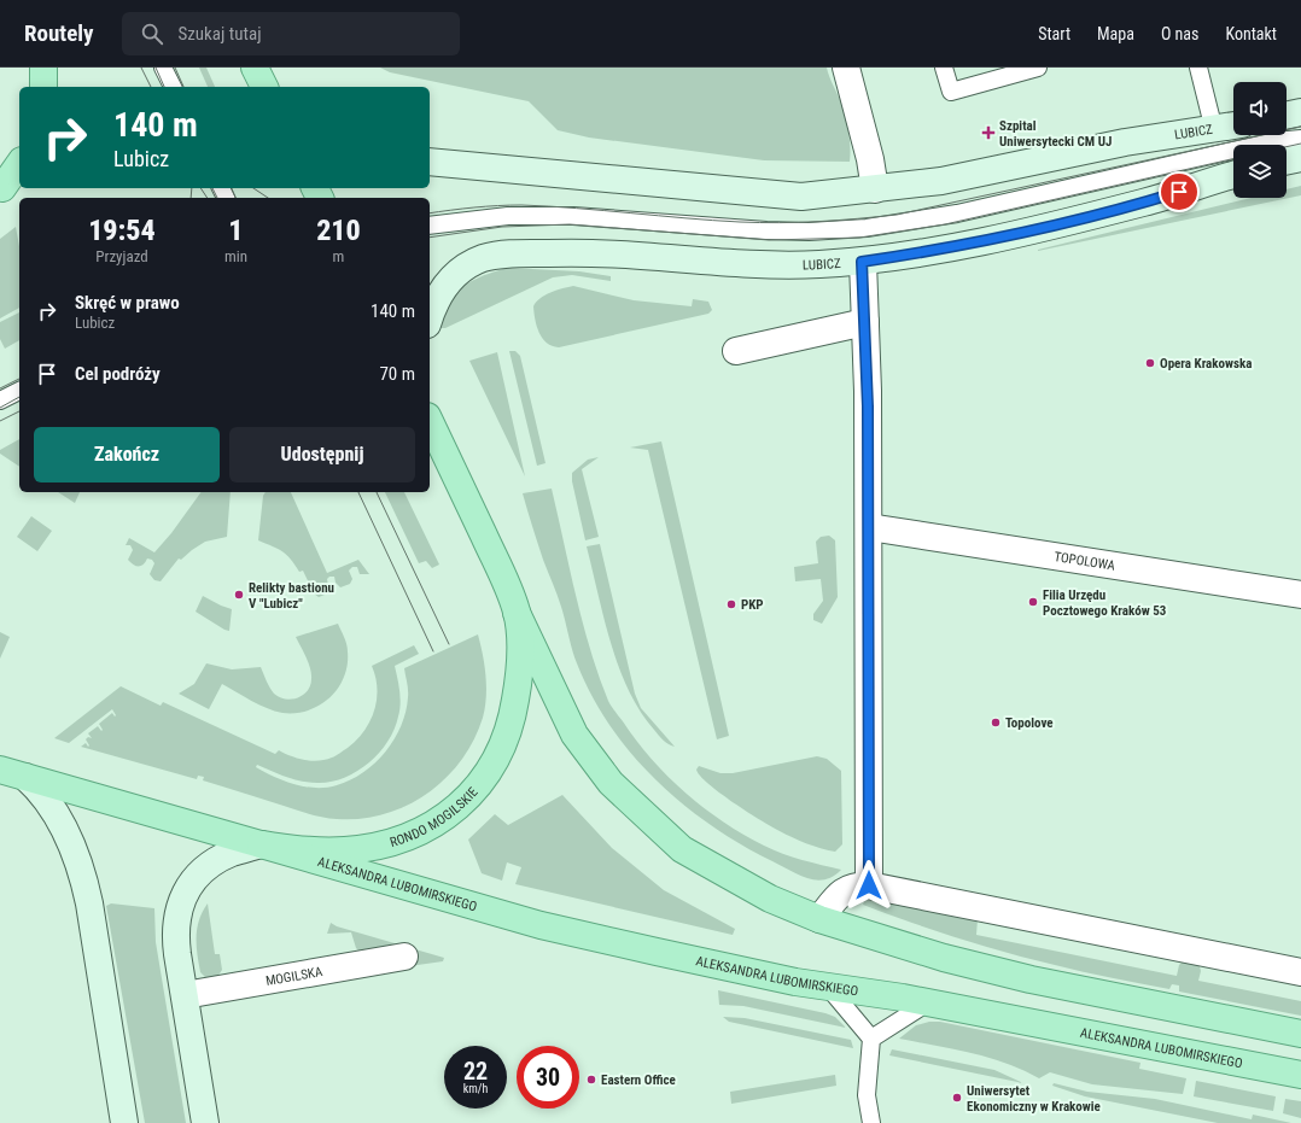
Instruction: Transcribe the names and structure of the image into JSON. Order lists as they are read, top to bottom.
{
  "streets": {
    "main road": ["RONDO MOGILSKIE", "ALEKSANDRA LUBOMIRSKIEGO"],
    "street": ["LUBICZ", "TOPOLOWA", "MOGILSKA"]
  },
  "crossings": [
    ["RONDO MOGILSKIE", "ALEKSANDRA LUBOMIRSKIEGO"]
  ],
  "places": {
    "health": ["Szpital Uniwersytecki CM UJ"],
    "other": [
      "Opera Krakowska",
      "Relikty bastionu V \"Lubicz\"",
      "Filia Urzędu Pocztowego Kraków 53",
      "PKP",
      "Topolove",
      "Eastern Office",
      "Uniwersytet Ekonomiczny w Krakowie"
    ]
  },
  "page": {
    "header": "Routely",
    "search": "Szukaj tutaj",
    "nav": [
      "Start",
      "Mapa",
      "O nas",
      "Kontakt"
    ],
    "turn": ["140 m", "Lubicz"],
    "eta": [
      "19:54",
      "Przyjazd",
      "1",
      "min",
      "210",
      "m"
    ],
    "list": [
      {
        "name": "Skręć w prawo",
        "note": "Lubicz",
        "value": "140 m"
      },
      {
        "name": "Cel podróży",
        "value": "70 m"
      }
    ],
    "buttons": ["Zakończ", "Udostępnij"],
    "speed": "22 km/h",
    "limit": "30"
  }
}
